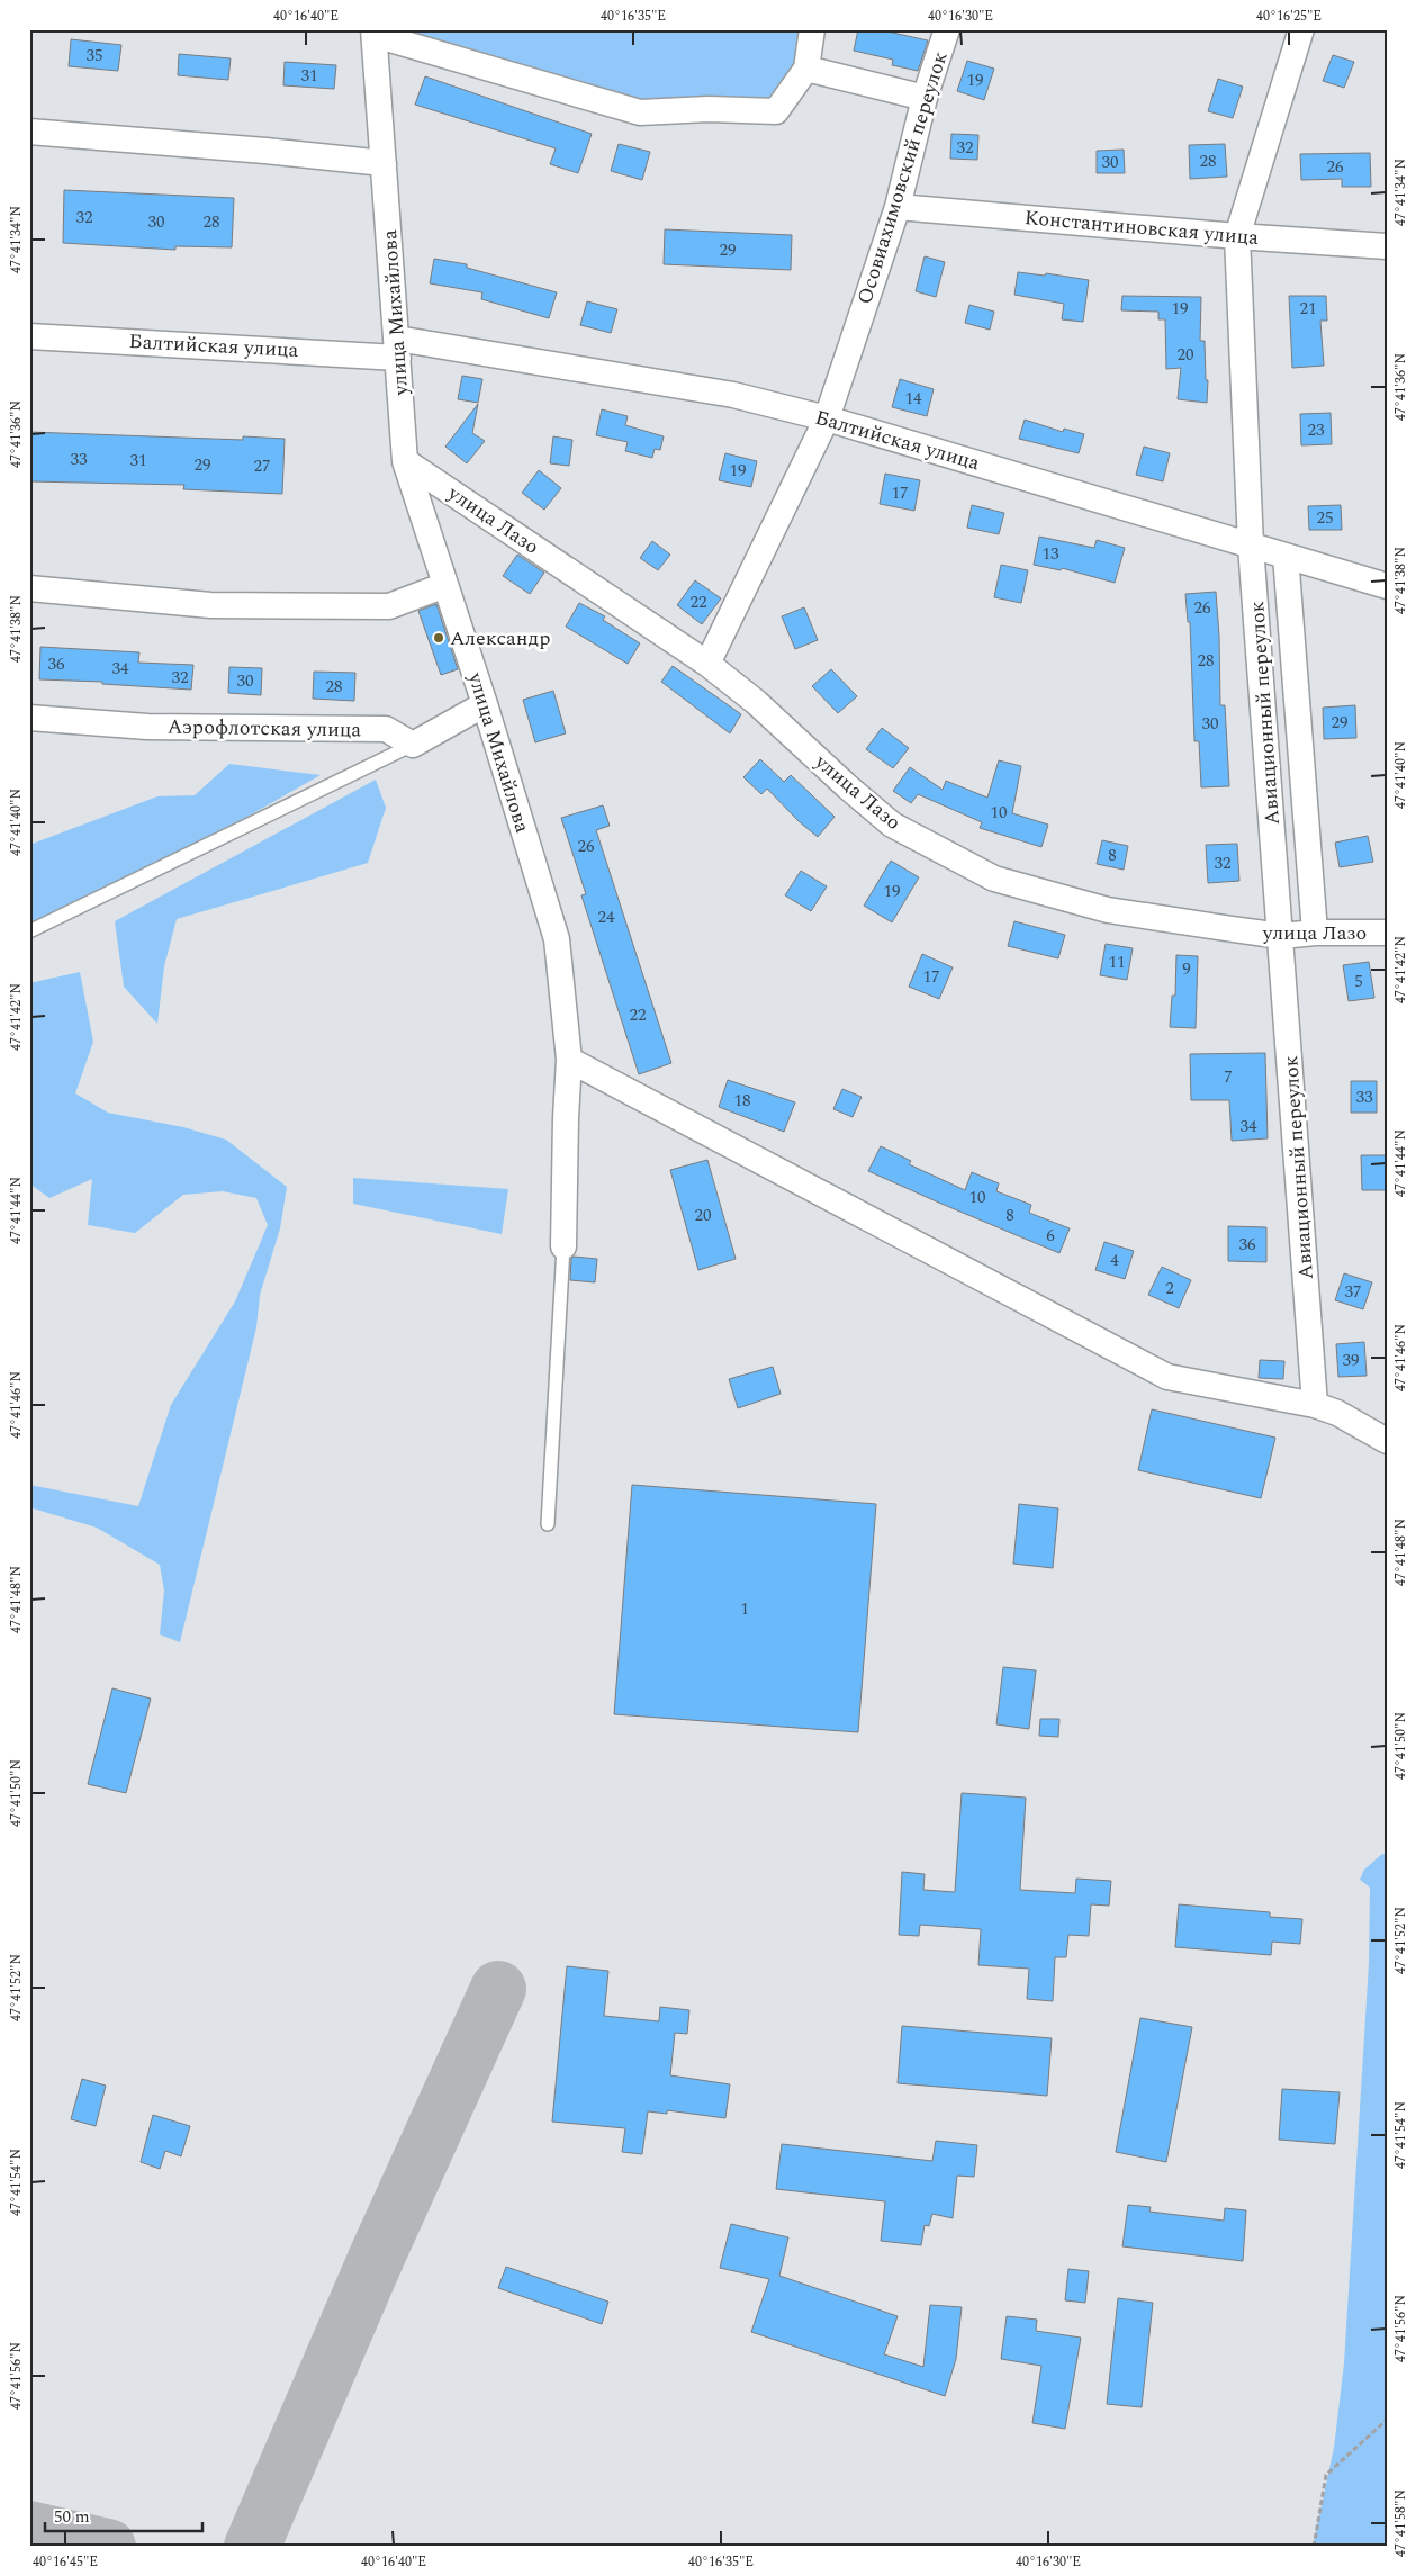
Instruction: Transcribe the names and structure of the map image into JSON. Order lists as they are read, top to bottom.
{
  "streets": {
    "street": [
      "Осовиахимовский переулок",
      "Константиновская улица",
      "улица Михайлова",
      "Балтийская улица",
      "улица Лазо",
      "Авиационный переулок",
      "Аэрофлотская улица"
    ]
  },
  "crossings": [
    ["Осовиахимовский переулок", "Константиновская улица"],
    ["Осовиахимовский переулок", "Балтийская улица"],
    ["Осовиахимовский переулок", "улица Лазо"],
    ["Константиновская улица", "Авиационный переулок"],
    ["улица Михайлова", "Балтийская улица"],
    ["улица Михайлова", "улица Лазо"],
    ["Балтийская улица", "Авиационный переулок"],
    ["улица Лазо", "Авиационный переулок"]
  ],
  "places": ["Александр"],
  "house_numbers": [
    "35",
    "31",
    "19",
    "32",
    "28",
    "30",
    "26",
    "32",
    "30",
    "28",
    "29",
    "19",
    "21",
    "20",
    "14",
    "23",
    "33",
    "31",
    "29",
    "27",
    "19",
    "17",
    "25",
    "13",
    "22",
    "26",
    "28",
    "36",
    "34",
    "32",
    "30",
    "28",
    "29",
    "30",
    "10",
    "26",
    "8",
    "32",
    "19",
    "24",
    "11",
    "9",
    "17",
    "5",
    "22",
    "7",
    "33",
    "18",
    "34",
    "10",
    "20",
    "8",
    "6",
    "36",
    "4",
    "2",
    "37",
    "39",
    "1"
  ],
  "scale_bar": "50 m",
  "coordinates": [
    "40°16'40\"E",
    "40°16'35\"E",
    "40°16'30\"E",
    "40°16'25\"E",
    "47°41'34\"N",
    "47°41'36\"N",
    "47°41'38\"N",
    "47°41'40\"N",
    "47°41'42\"N",
    "47°41'44\"N",
    "47°41'46\"N",
    "47°41'48\"N",
    "47°41'50\"N",
    "47°41'52\"N",
    "47°41'54\"N",
    "47°41'56\"N",
    "47°41'58\"N",
    "40°16'45\"E"
  ]
}
